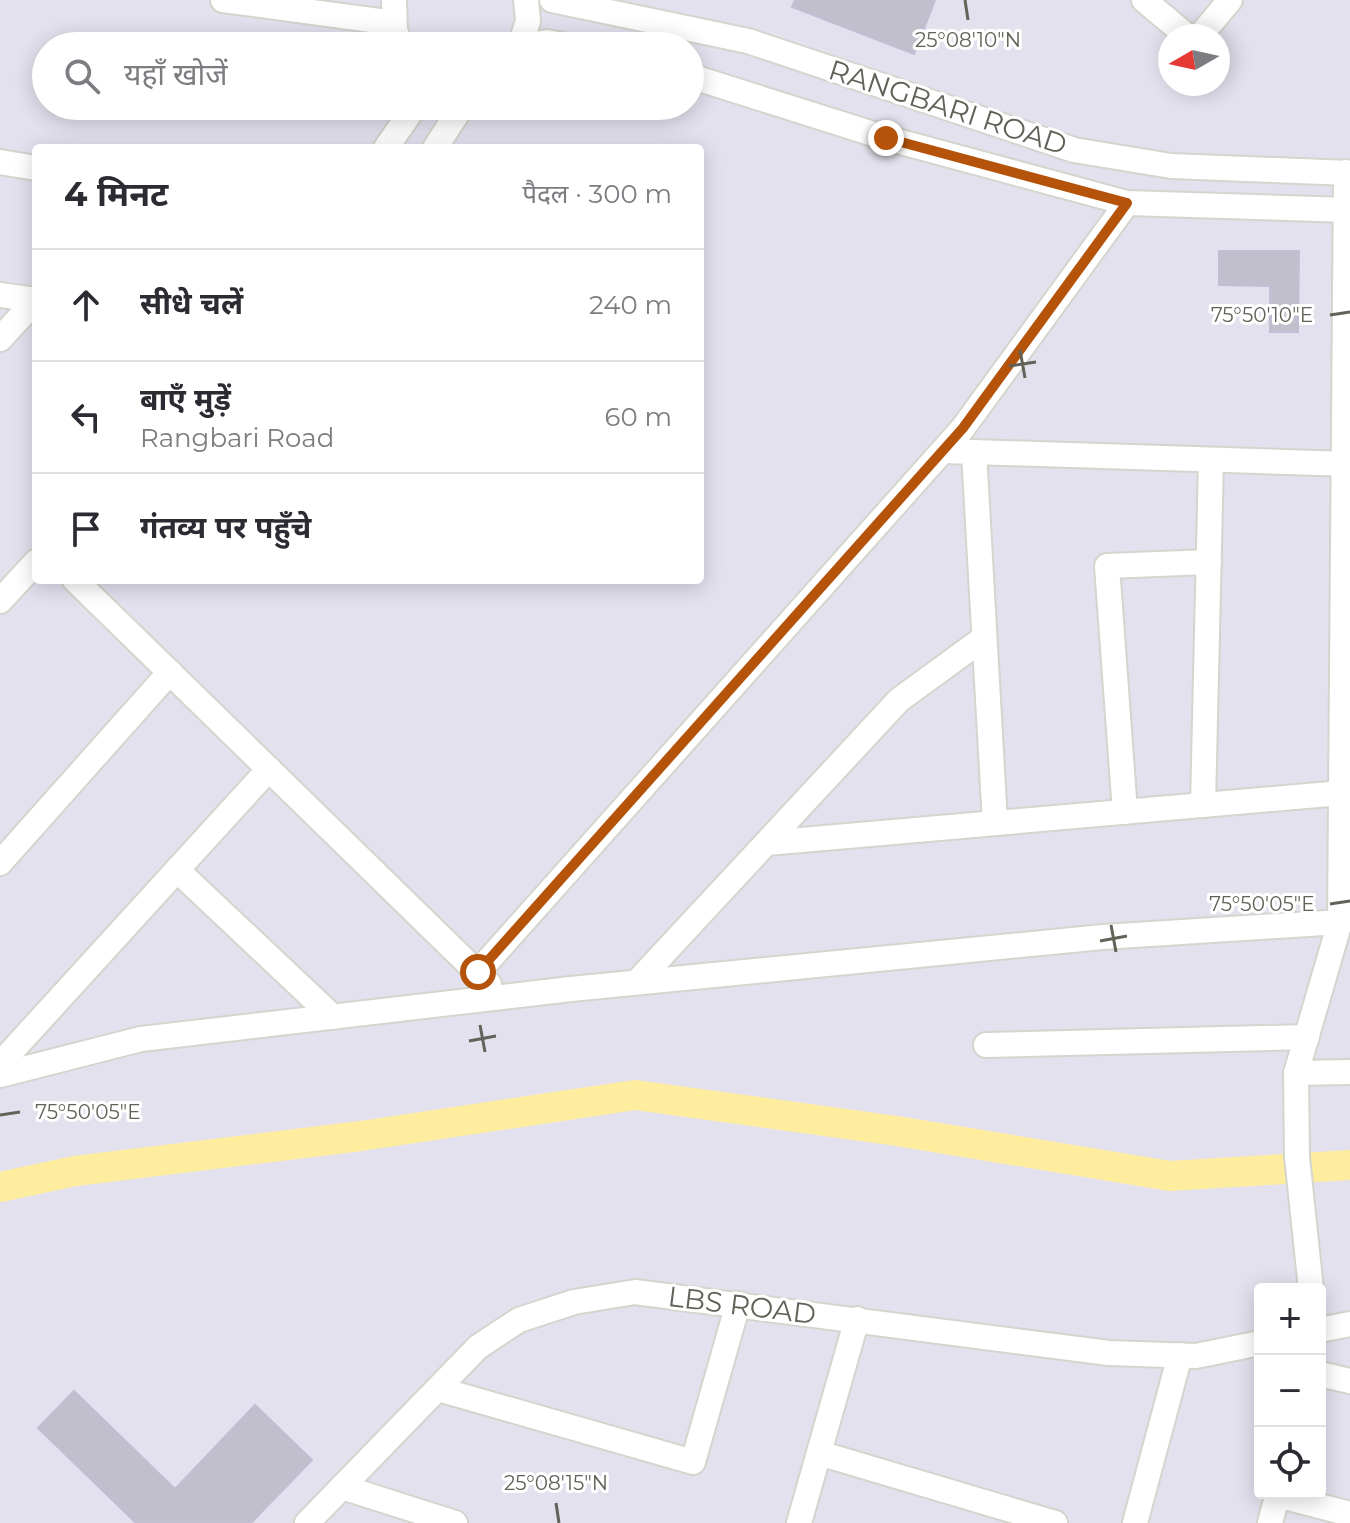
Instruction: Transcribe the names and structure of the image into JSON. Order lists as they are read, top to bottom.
{
  "streets": {
    "street": ["RANGBARI ROAD", "LBS ROAD"]
  },
  "north": "left",
  "page": {
    "search": "यहाँ खोजें",
    "heading": ["4 मिनट", "पैदल · 300 m"],
    "list": [
      ["सीधे चलें", "240 m"],
      ["बाएँ मुड़ें", "Rangbari Road", "60 m"],
      "गंतव्य पर पहुँचे"
    ],
    "map_buttons": ["+", "−"]
  },
  "coordinates": [
    "25°08'10\"N",
    "75°50'10\"E",
    "75°50'05\"E",
    "25°08'15\"N"
  ]
}
